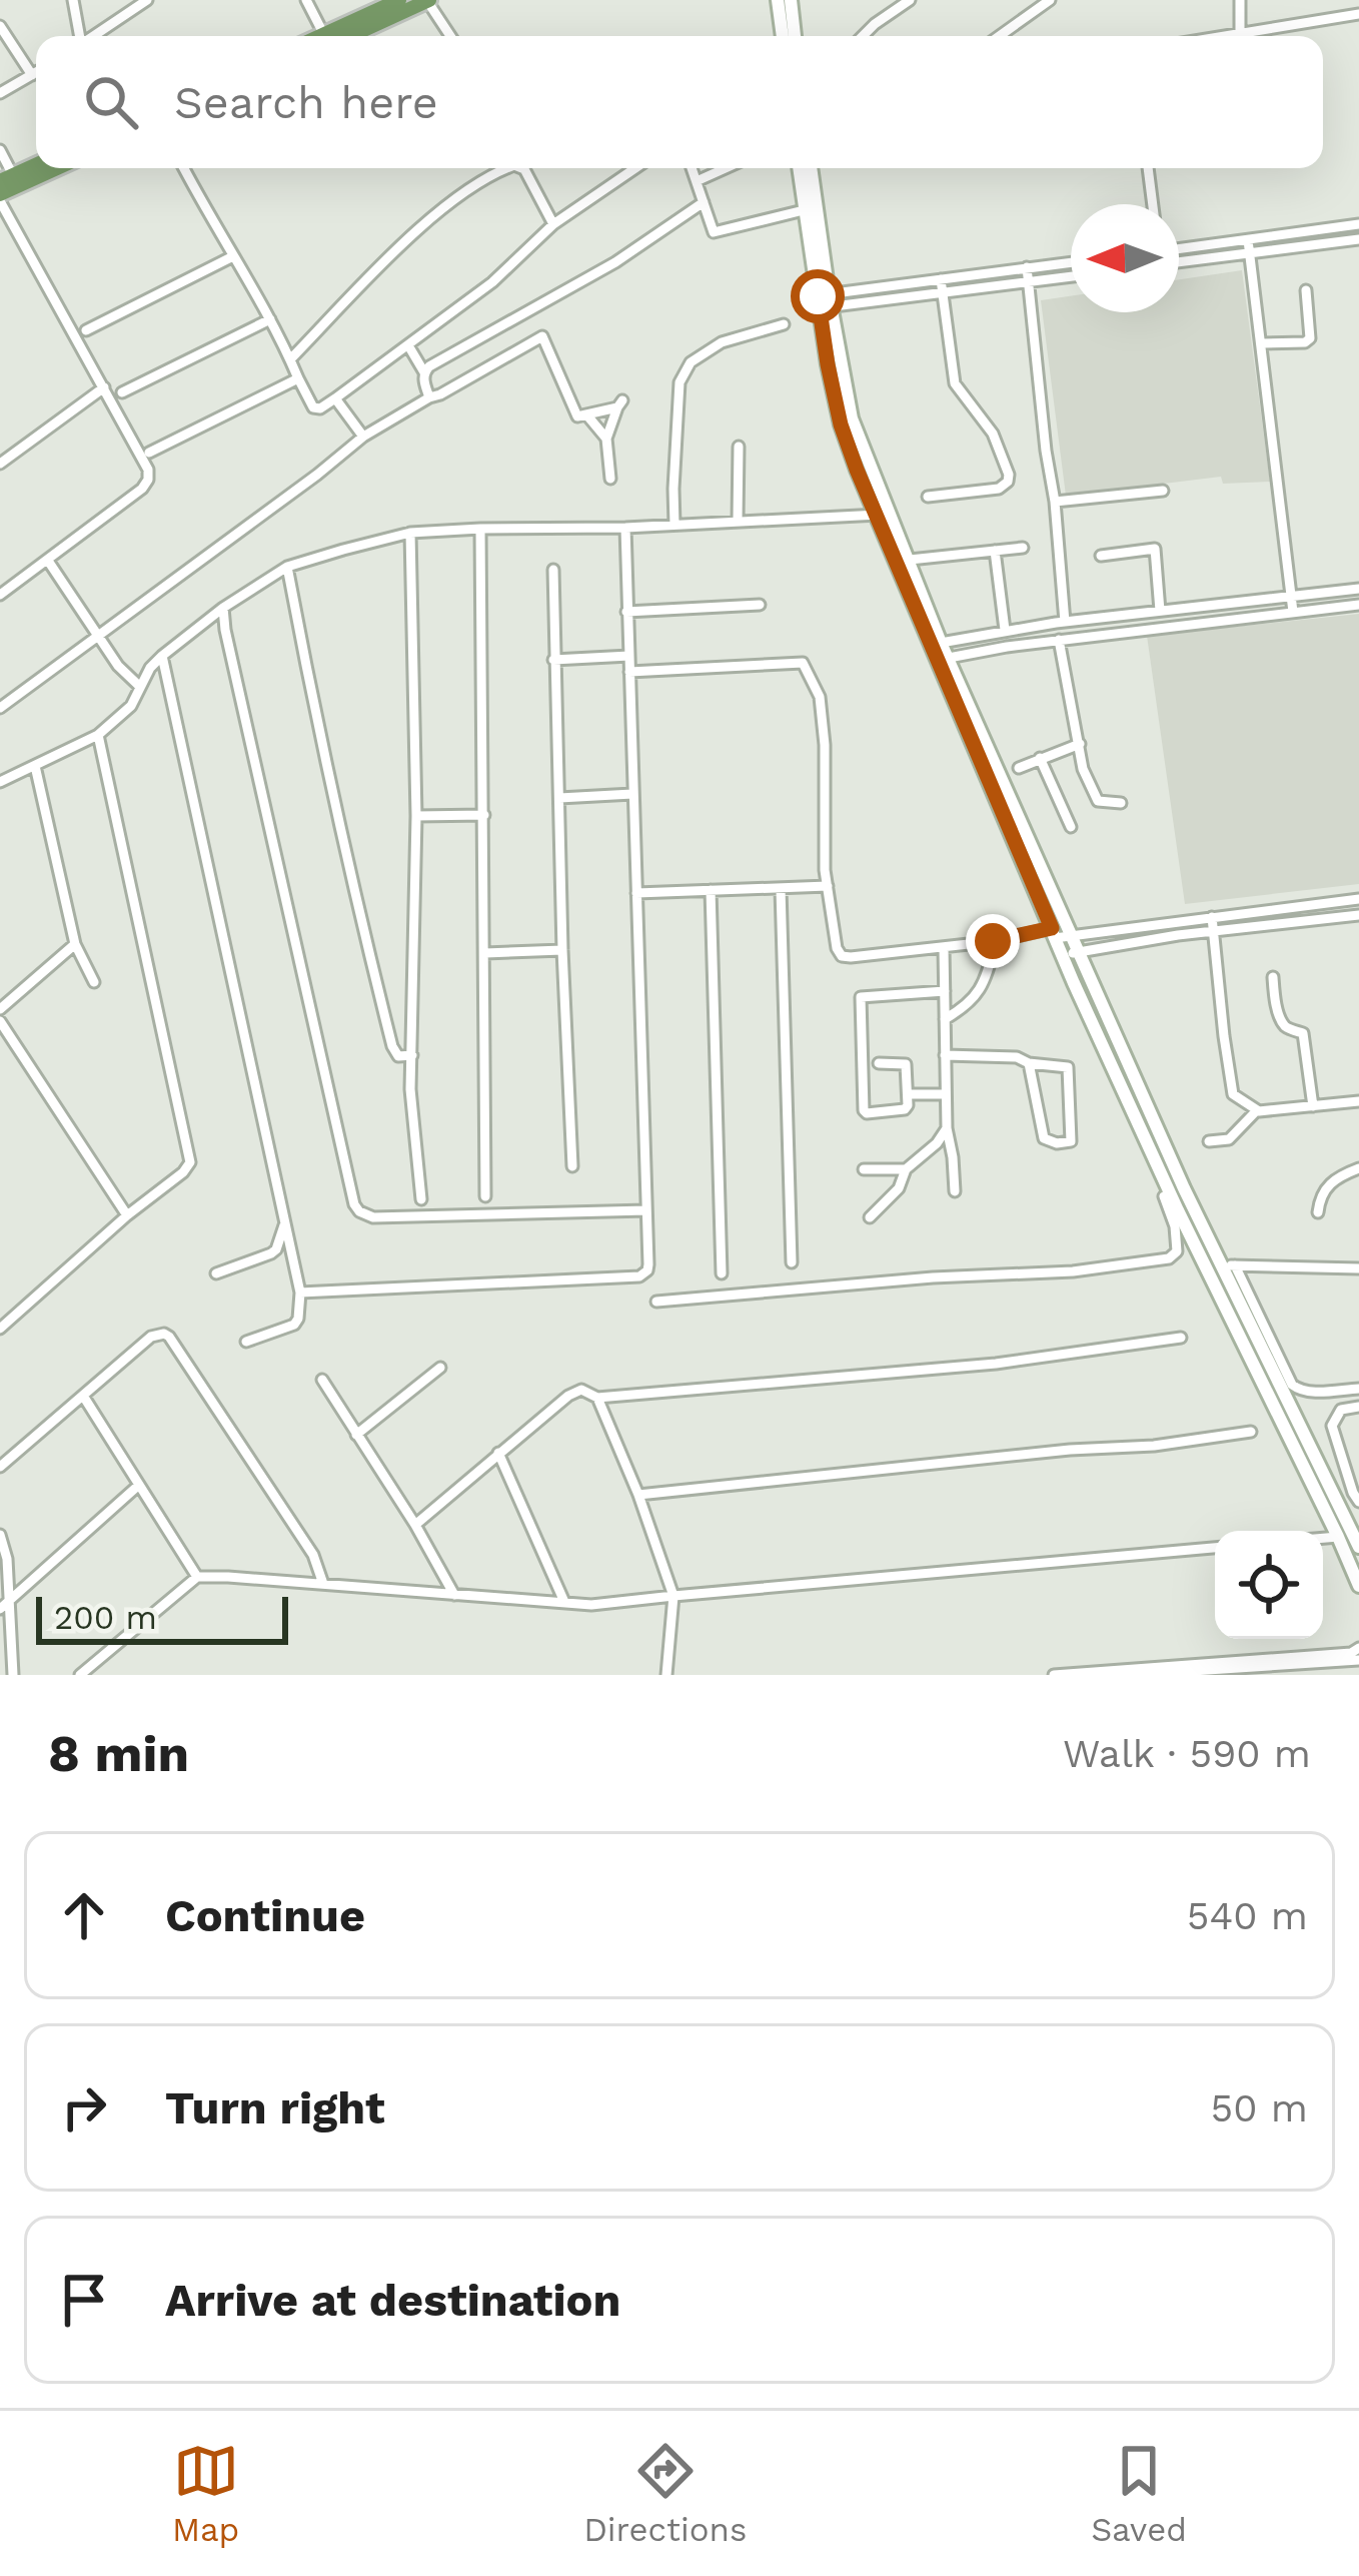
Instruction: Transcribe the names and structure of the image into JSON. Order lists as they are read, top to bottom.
{
  "scale_bar": "200 m",
  "north": "left",
  "page": {
    "search": "Search here",
    "scale": "200 m",
    "heading": ["8 min", "Walk · 590 m"],
    "list": [
      ["Continue", "540 m"],
      ["Turn right", "50 m"],
      "Arrive at destination"
    ],
    "nav": ["Map", "Directions", "Saved"]
  }
}
